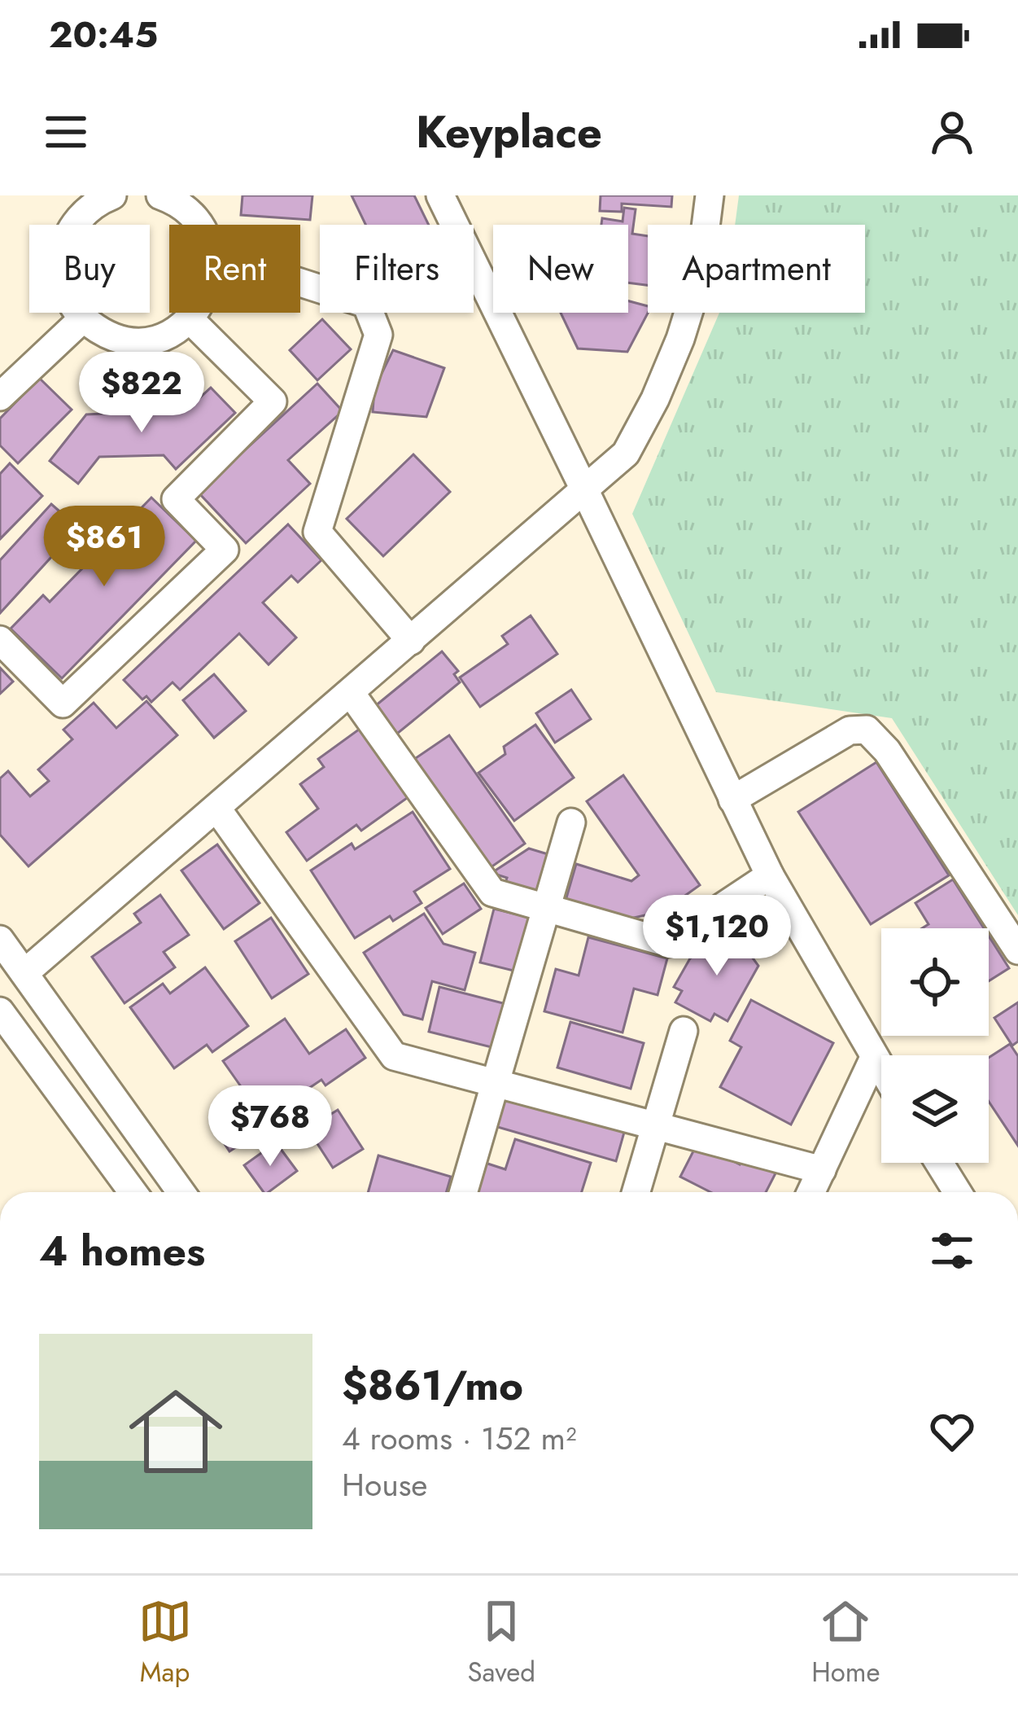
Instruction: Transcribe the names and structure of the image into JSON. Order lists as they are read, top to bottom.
{
  "page": {
    "status": "20:45",
    "header": "Keyplace",
    "chip": [
      "Buy",
      "Rent",
      "Filters",
      "New",
      "Apartment"
    ],
    "price": [
      "$822",
      "$861",
      "$1,120",
      "$768"
    ],
    "heading": "4 homes",
    "list": [
      {
        "name": "$861/mo",
        "note": "4 rooms · 152 m² · House"
      }
    ],
    "tabs": ["Map", "Saved", "Home"]
  }
}
